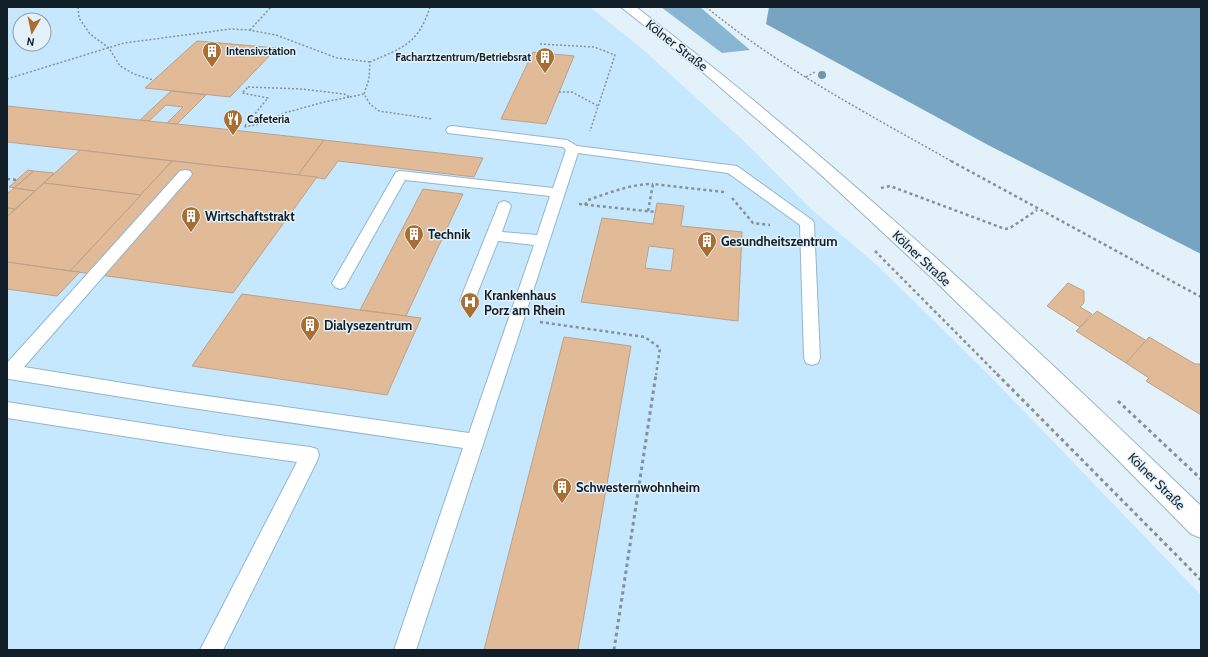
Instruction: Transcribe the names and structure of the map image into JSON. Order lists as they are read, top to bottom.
{
  "streets": {
    "main road": ["Kölner Straße"]
  },
  "places": {
    "building": [
      "Intensivstation",
      "Facharztzentrum/Betriebsrat",
      "Wirtschaftstrakt",
      "Technik",
      "Gesundheitszentrum",
      "Dialysezentrum",
      "Schwesternwohnheim"
    ],
    "restaurant": ["Cafeteria"],
    "hospital": ["Krankenhaus Porz am Rhein"]
  },
  "north": "bottom"
}
